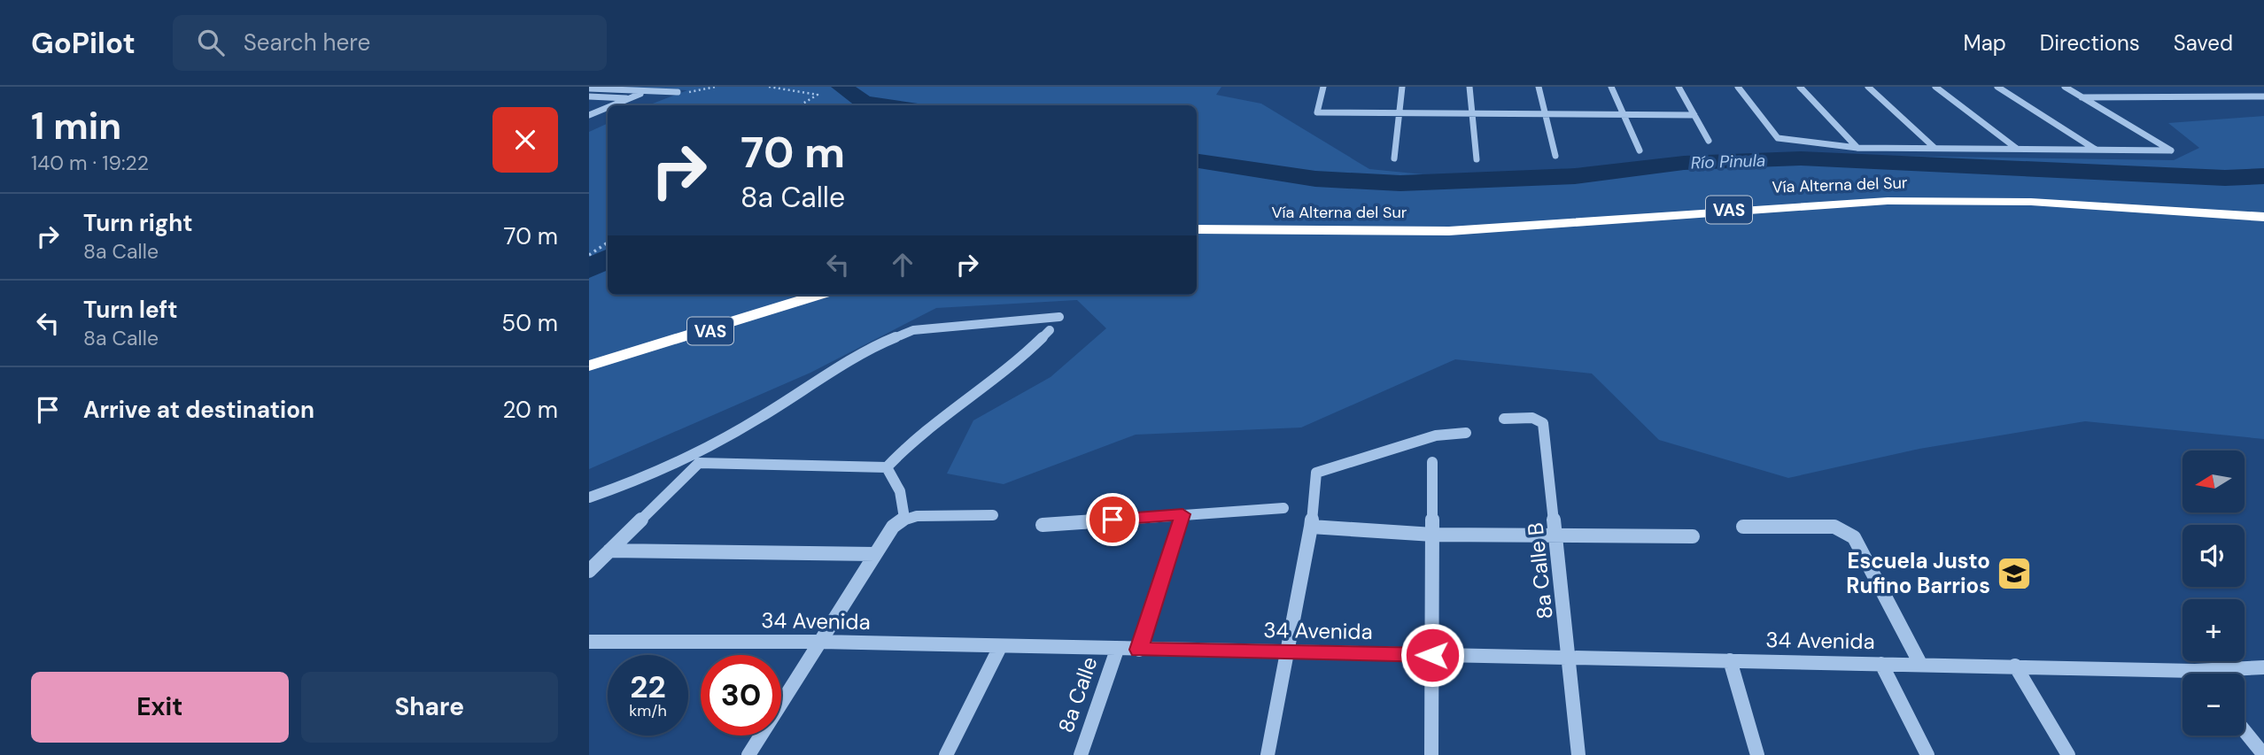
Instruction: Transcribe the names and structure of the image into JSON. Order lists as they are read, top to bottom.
{
  "streets": {
    "highway": ["Vía Alterna del Sur", "VAS"],
    "street": ["8a Calle B", "34 Avenida", "8a Calle"]
  },
  "crossings": [
    ["8a Calle B", "34 Avenida"],
    ["34 Avenida", "8a Calle"]
  ],
  "water": ["Río Pinula"],
  "places": {
    "school or university": ["Escuela Justo Rufino Barrios"]
  },
  "north": "left",
  "page": {
    "header": "GoPilot",
    "search": "Search here",
    "nav": ["Map", "Directions", "Saved"],
    "heading": ["1 min", "140 m · 19:22"],
    "turn": ["70 m", "8a Calle"],
    "list": [
      {
        "name": "Turn right",
        "note": "8a Calle",
        "value": "70 m"
      },
      {
        "name": "Turn left",
        "note": "8a Calle",
        "value": "50 m"
      },
      {
        "name": "Arrive at destination",
        "value": "20 m"
      }
    ],
    "map_buttons": ["+", "−"],
    "speed": "22 km/h",
    "limit": "30",
    "buttons": ["Exit", "Share"]
  }
}
